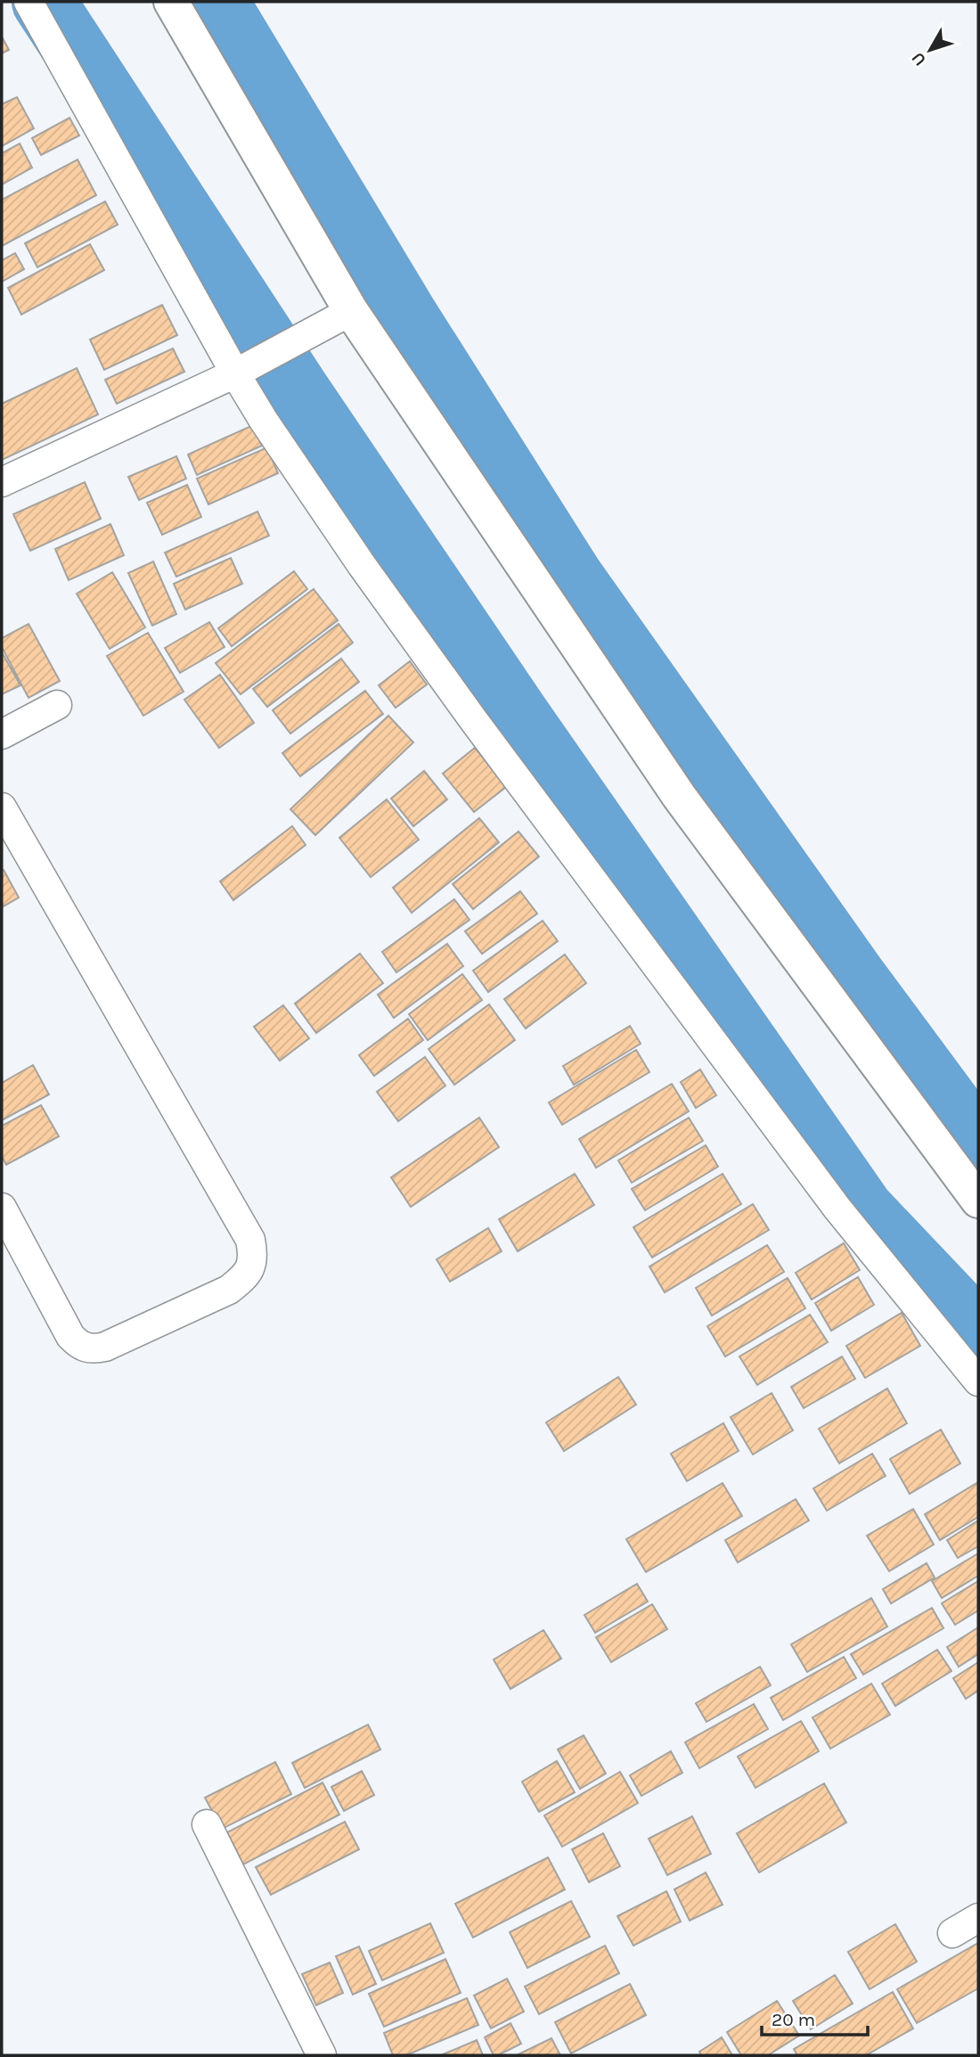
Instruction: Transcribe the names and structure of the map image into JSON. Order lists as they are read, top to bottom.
{
  "scale_bar": "20 m",
  "north": "bottom left"
}
